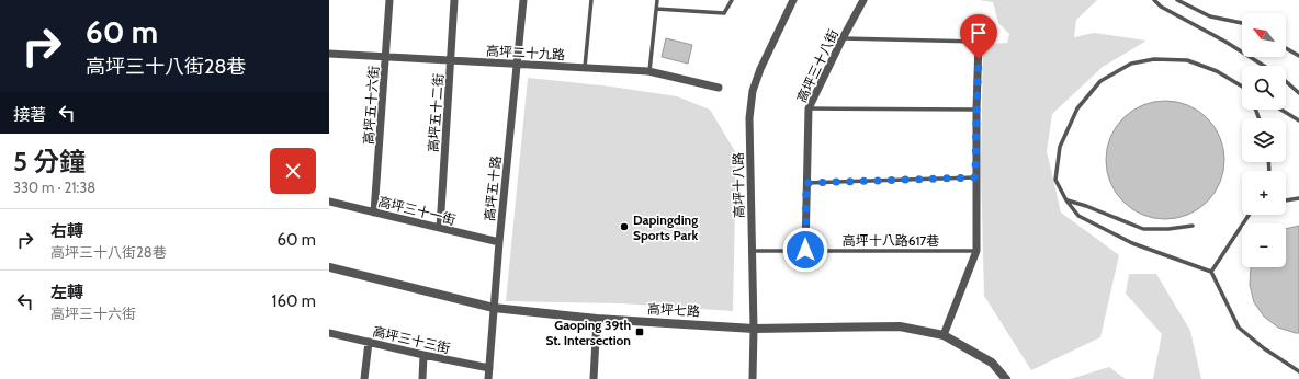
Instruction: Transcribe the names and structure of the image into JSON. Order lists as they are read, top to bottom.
{
  "streets": {
    "street": [
      "高坪二十九路",
      "高坪三十八街",
      "高坪五十六街",
      "高坪五十二街",
      "高坪十八路",
      "高坪五十路",
      "高坪三十一街",
      "高坪七路",
      "高坪三十三街"
    ],
    "lane": ["高坪十八路617巷"]
  },
  "crossings": [
    ["高坪二十九路", "高坪五十六街"],
    ["高坪二十九路", "高坪五十二街"],
    ["高坪二十九路", "高坪五十路"],
    ["高坪三十八街", "高坪十八路617巷"],
    ["高坪五十六街", "高坪三十一街"],
    ["高坪五十二街", "高坪三十一街"],
    ["高坪十八路", "高坪十八路617巷"],
    ["高坪十八路", "高坪七路"],
    ["高坪五十路", "高坪三十一街"],
    ["高坪五十路", "高坪七路"],
    ["高坪五十路", "高坪三十三街"]
  ],
  "places": {
    "other": ["Dapingding Sports Park"],
    "transit": ["Gaoping 39th St. Intersection"]
  },
  "north": "top left",
  "page": {
    "turn": ["60 m", "高坪三十八街28巷"],
    "map_buttons": ["+", "−"],
    "then": "接著",
    "heading": ["5 分鐘", "330 m · 21:38"],
    "list": [
      {
        "name": "右轉",
        "note": "高坪三十八街28巷",
        "value": "60 m"
      },
      {
        "name": "左轉",
        "note": "高坪三十六街",
        "value": "160 m"
      }
    ]
  }
}
